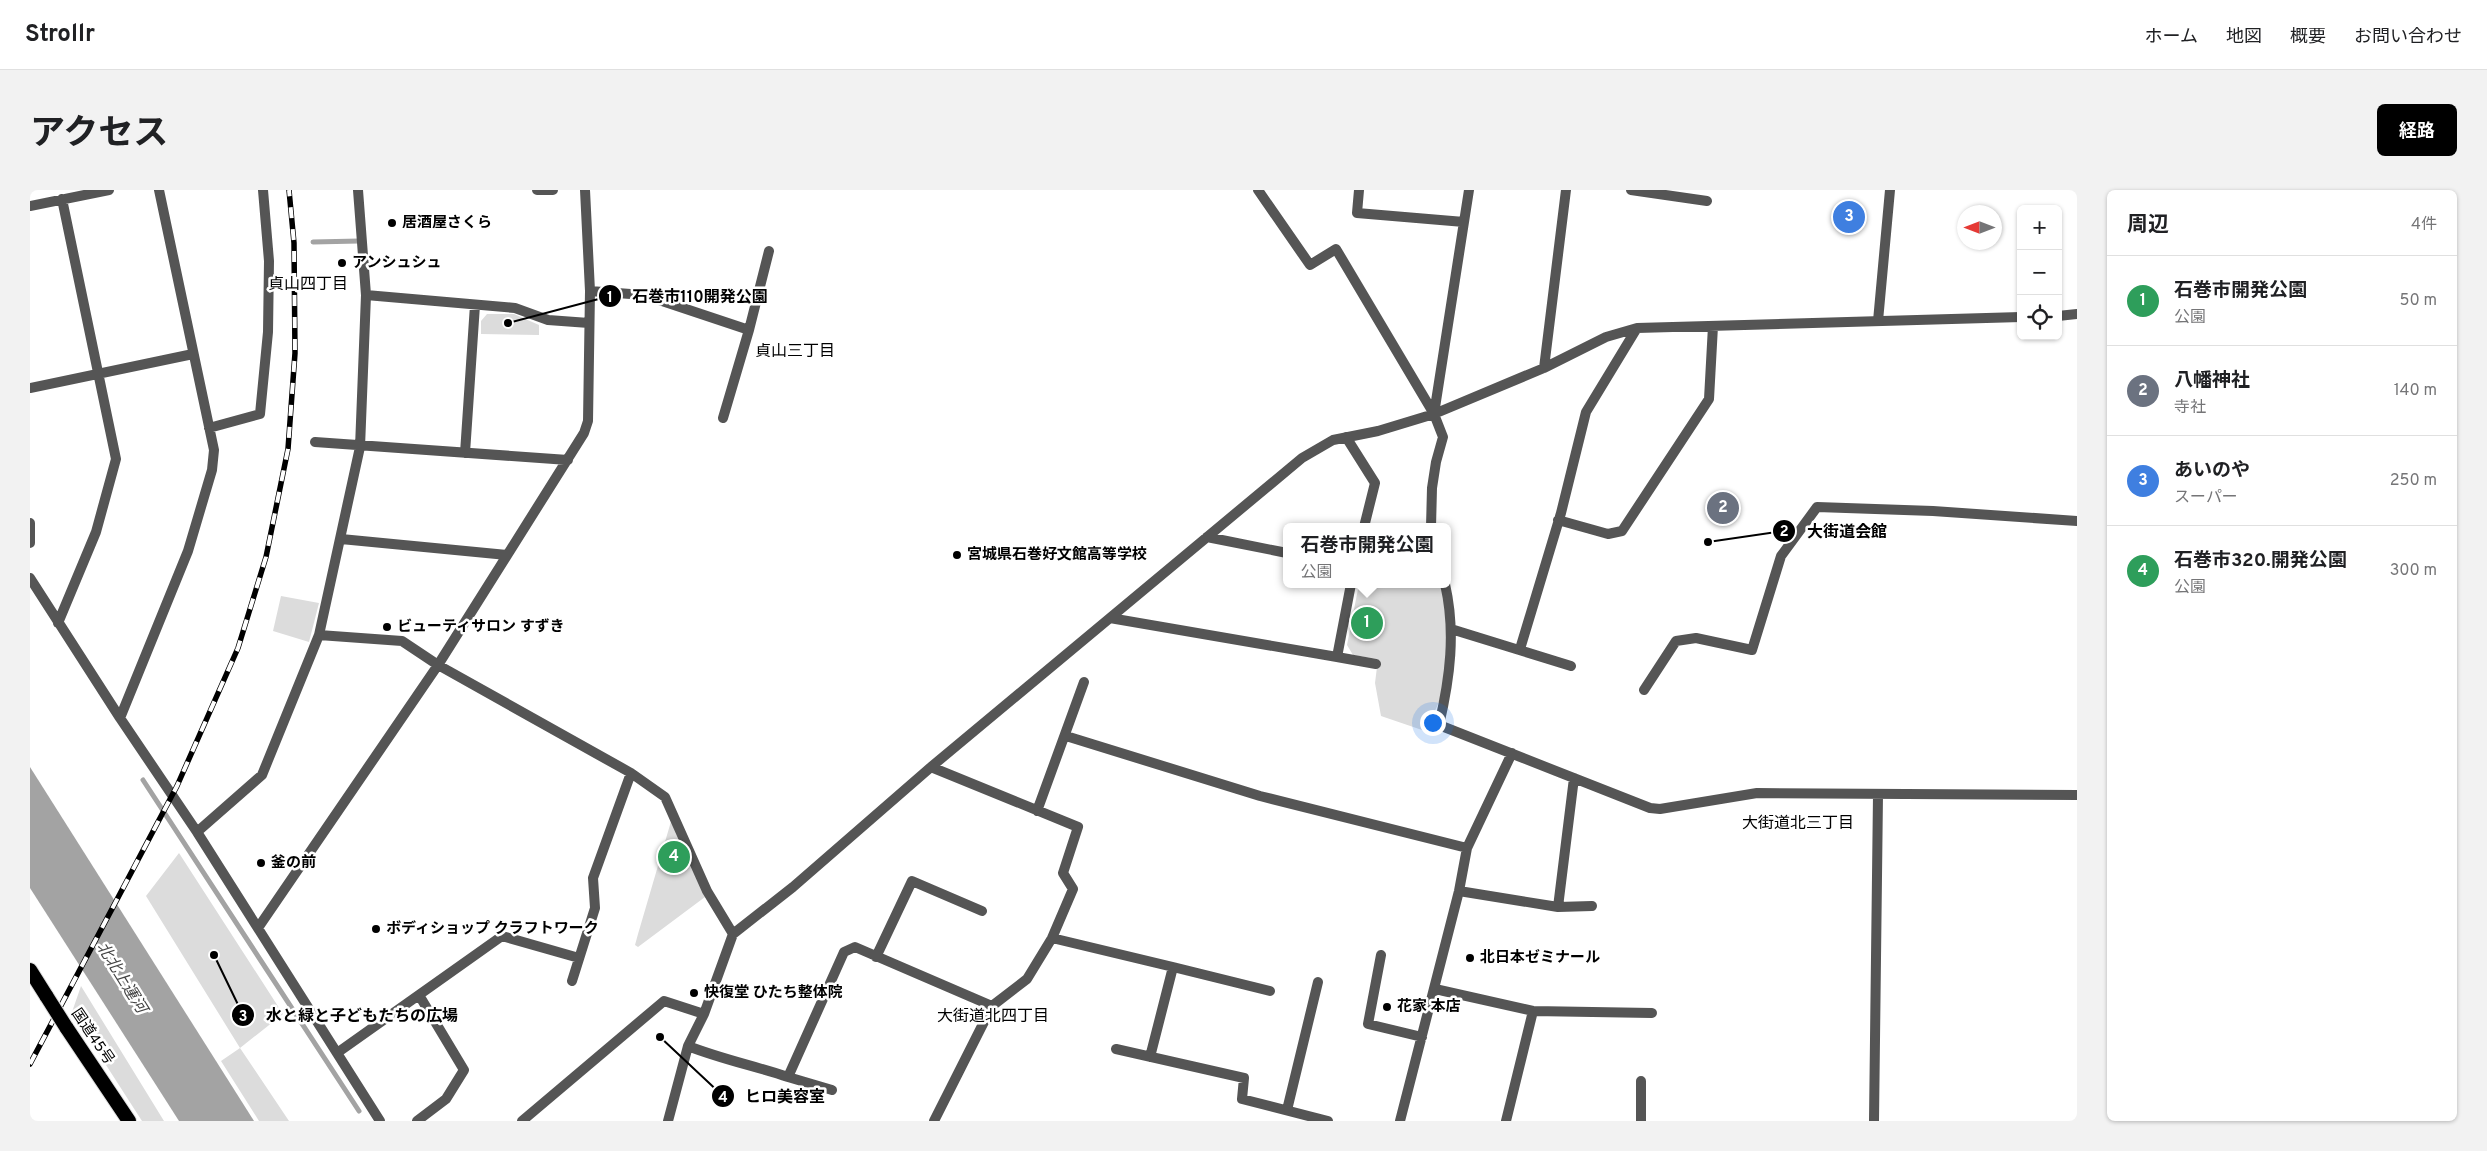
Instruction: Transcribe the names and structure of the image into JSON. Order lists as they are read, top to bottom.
{
  "streets": {
    "highway": ["国道45号"]
  },
  "districts": [
    "貞山四丁目",
    "貞山三丁目",
    "大街道北三丁目",
    "大街道北四丁目"
  ],
  "water": ["北北上運河"],
  "places": [
    "居酒屋さくら",
    "アンシュシュ",
    "石巻市110開発公園",
    "大街道会館",
    "宮城県石巻好文館高等学校",
    "ビューティサロン すずき",
    "釜の前",
    "ボディショップ クラフトワーク",
    "水と緑と子どもたちの広場",
    "北日本ゼミナール",
    "快復堂 ひたち整体院",
    "花家 本店",
    "ヒロ美容室"
  ],
  "north": "left",
  "page": {
    "header": "Strollr",
    "nav": [
      "ホーム",
      "地図",
      "概要",
      "お問い合わせ"
    ],
    "title": "アクセス",
    "buttons": "経路",
    "heading": ["周辺", "4件"],
    "pins": [
      "3",
      "2",
      "1",
      "4"
    ],
    "map_buttons": ["+", "−"],
    "list": [
      {
        "mark": "1",
        "name": "石巻市開発公園",
        "note": "公園",
        "value": "50 m"
      },
      {
        "mark": "2",
        "name": "八幡神社",
        "note": "寺社",
        "value": "140 m"
      },
      {
        "mark": "3",
        "name": "あいのや",
        "note": "スーパー",
        "value": "250 m"
      },
      {
        "mark": "4",
        "name": "石巻市320.開発公園",
        "note": "公園",
        "value": "300 m"
      }
    ],
    "popup": ["石巻市開発公園", "公園"]
  }
}
